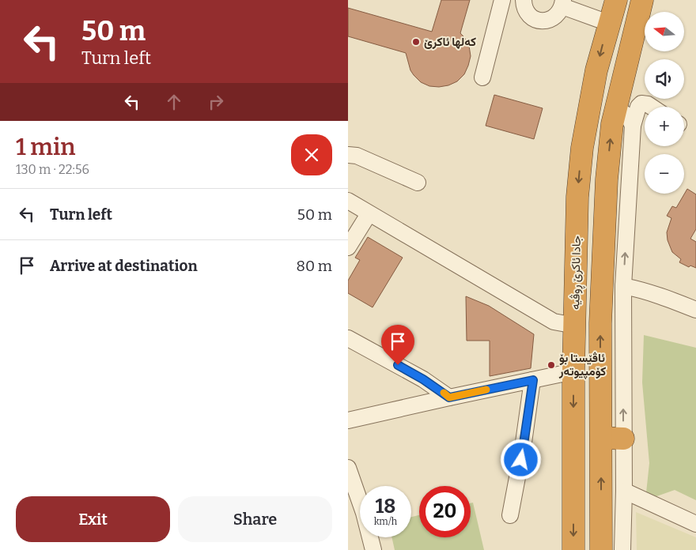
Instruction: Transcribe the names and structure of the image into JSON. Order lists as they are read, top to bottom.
{
  "streets": {
    "highway": ["جادا ئاکرێ ڕوڤیە"]
  },
  "places": ["کەلها ئاکرێ", "ئاڤێستا بۆ کۆمپیوتەر"],
  "north": "left",
  "page": {
    "turn": ["50 m", "Turn left"],
    "map_buttons": ["+", "−"],
    "heading": ["1 min", "130 m · 22:56"],
    "list": [
      {
        "name": "Turn left",
        "value": "50 m"
      },
      {
        "name": "Arrive at destination",
        "value": "80 m"
      }
    ],
    "speed": "18 km/h",
    "limit": "20",
    "buttons": ["Exit", "Share"]
  }
}
